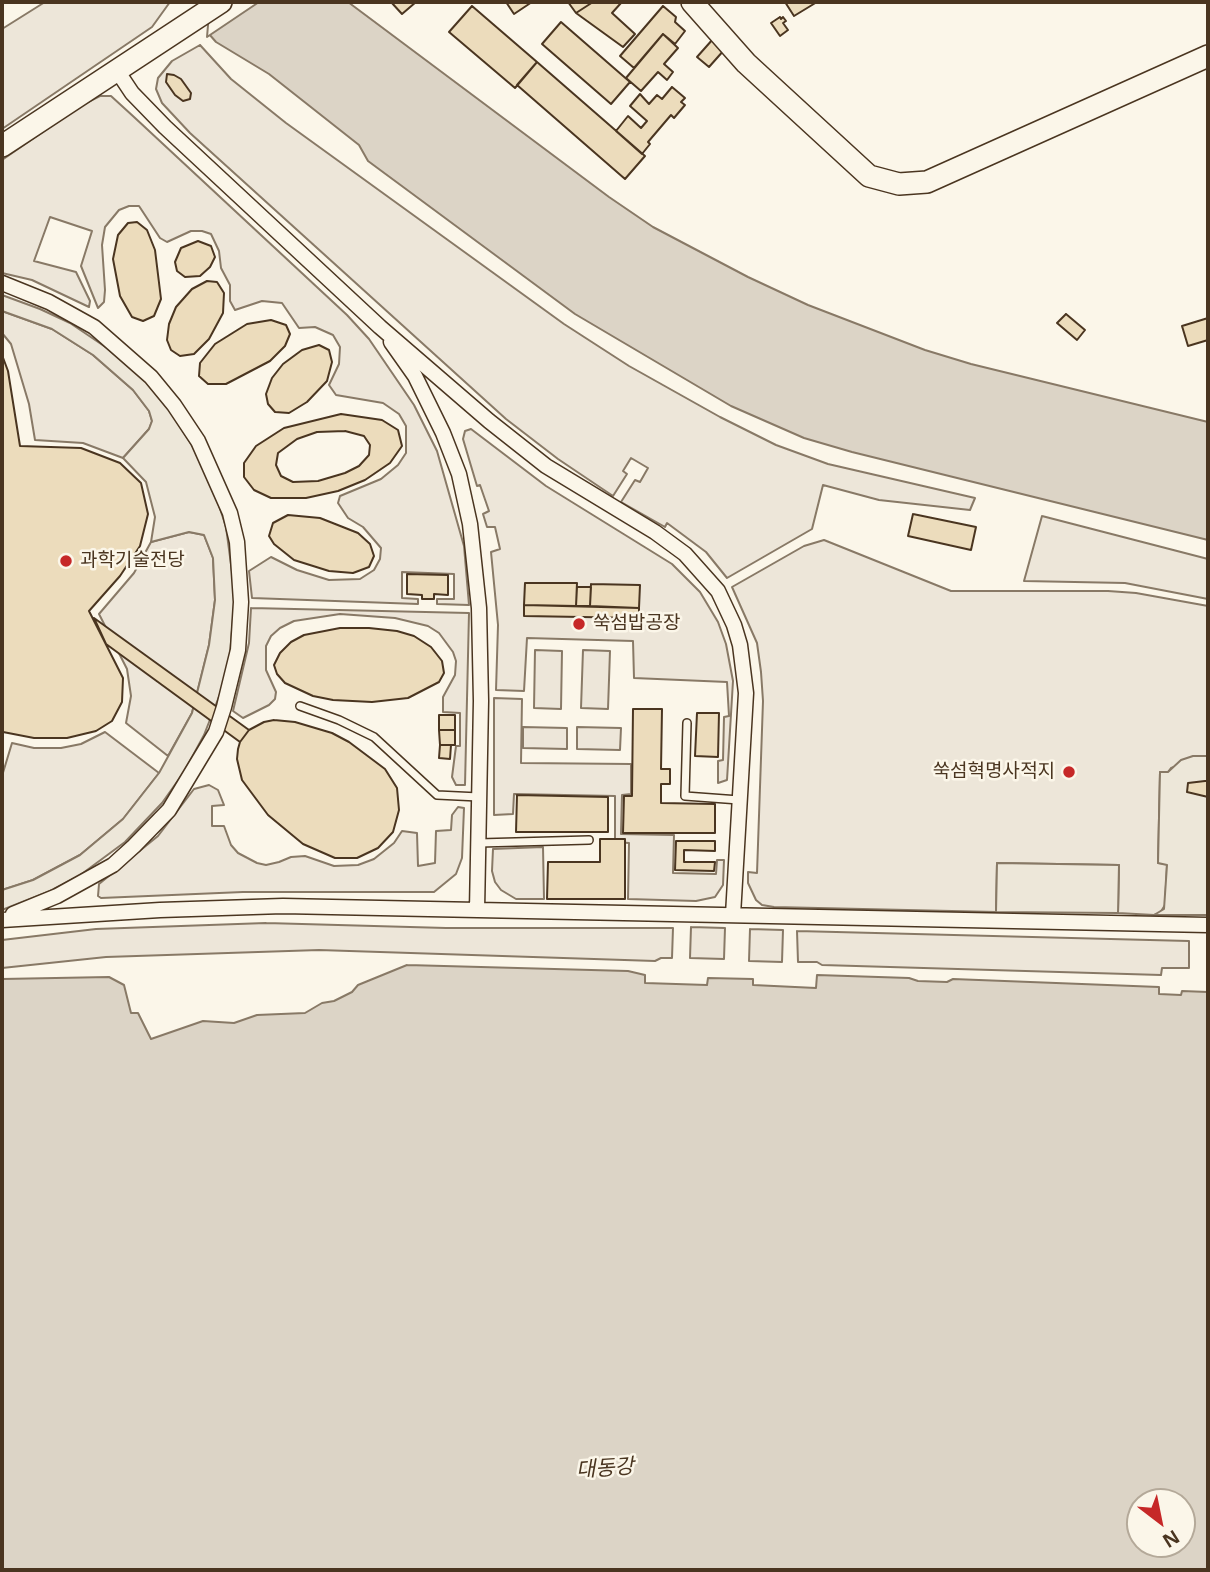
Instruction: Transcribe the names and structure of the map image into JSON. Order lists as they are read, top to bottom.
{
  "water": ["대동강"],
  "places": ["과학기술전당", "쑥섬밥공장", "쑥섬혁명사적지"],
  "north": "bottom right"
}
